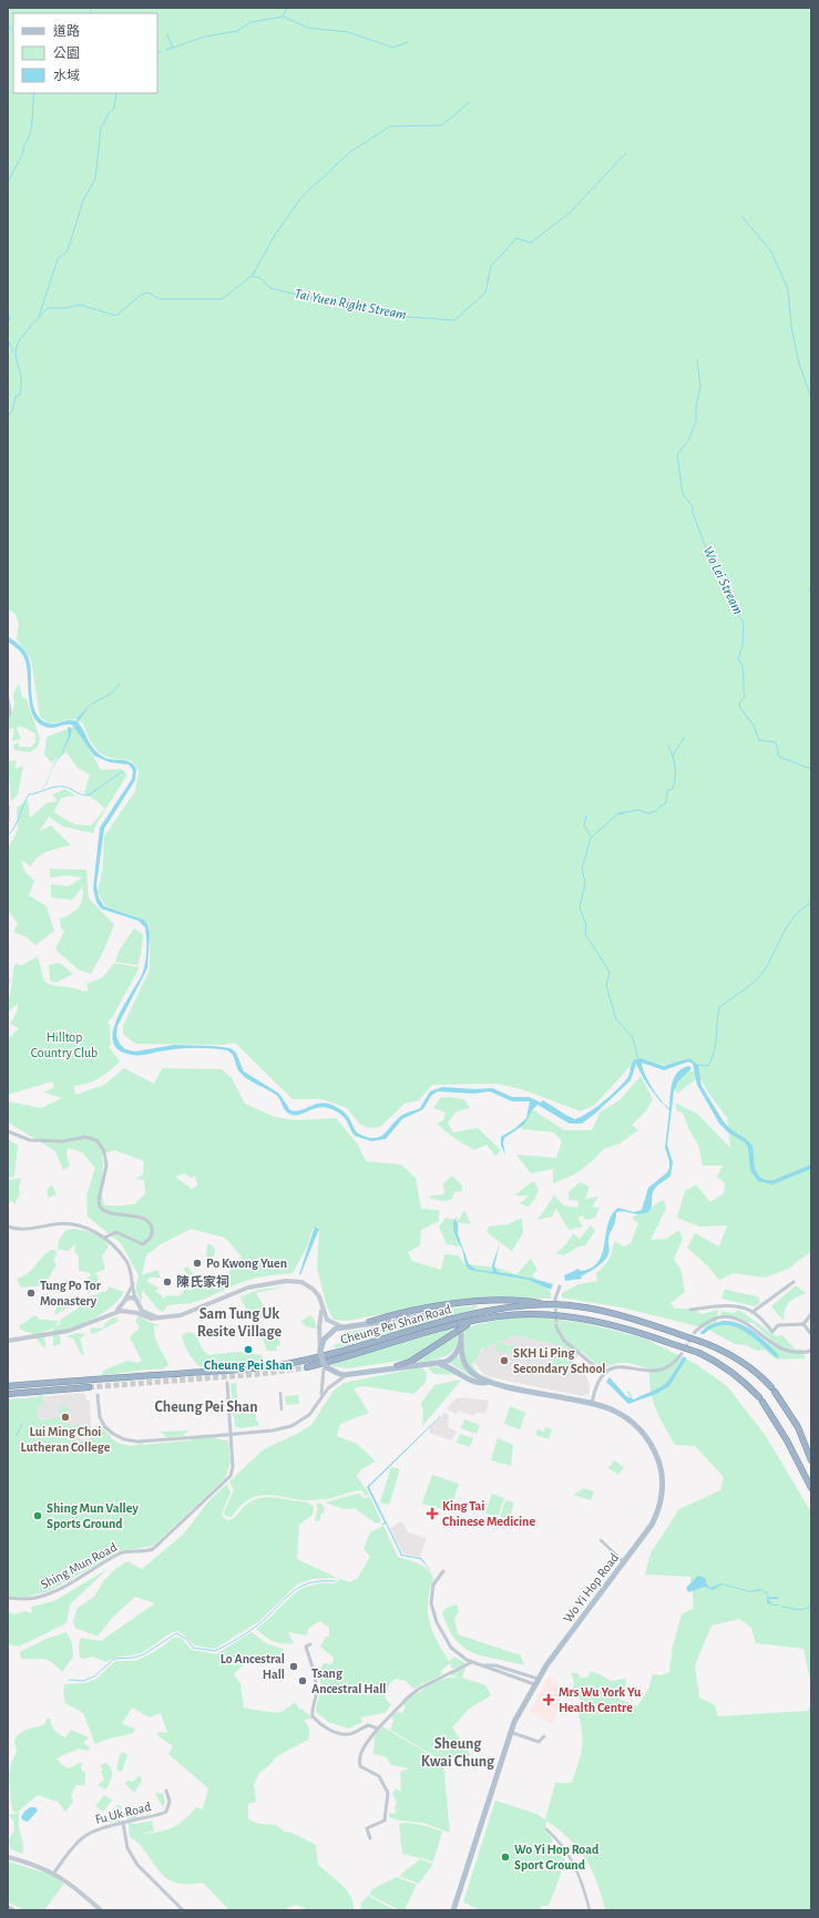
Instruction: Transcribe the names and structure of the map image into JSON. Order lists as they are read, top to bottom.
{
  "streets": {
    "highway": ["Cheung Pei Shan Road"],
    "main road": ["Wo Yi Hop Road"],
    "street": ["Shing Mun Road", "Fu Uk Road"]
  },
  "districts": ["Sam Tung Uk Resite Village", "Cheung Pei Shan", "Sheung Kwai Chung"],
  "water": ["Tai Yuen Right Stream", "Wo Lei Stream"],
  "parks": ["Hilltop Country Club"],
  "places": {
    "other": [
      "Po Kwong Yuen",
      "陳氏家祠",
      "Tung Po Tor Monastery",
      "Cheung Pei Shan",
      "SKH Li Ping Secondary School",
      "Lui Ming Choi Lutheran College",
      "Shing Mun Valley Sports Ground",
      "Lo Ancestral Hall",
      "Tsang Ancestral Hall",
      "Wo Yi Hop Road Sport Ground"
    ],
    "health": ["King Tai Chinese Medicine", "Mrs Wu York Yu Health Centre"]
  },
  "legend": ["道路", "公園", "水域"]
}
